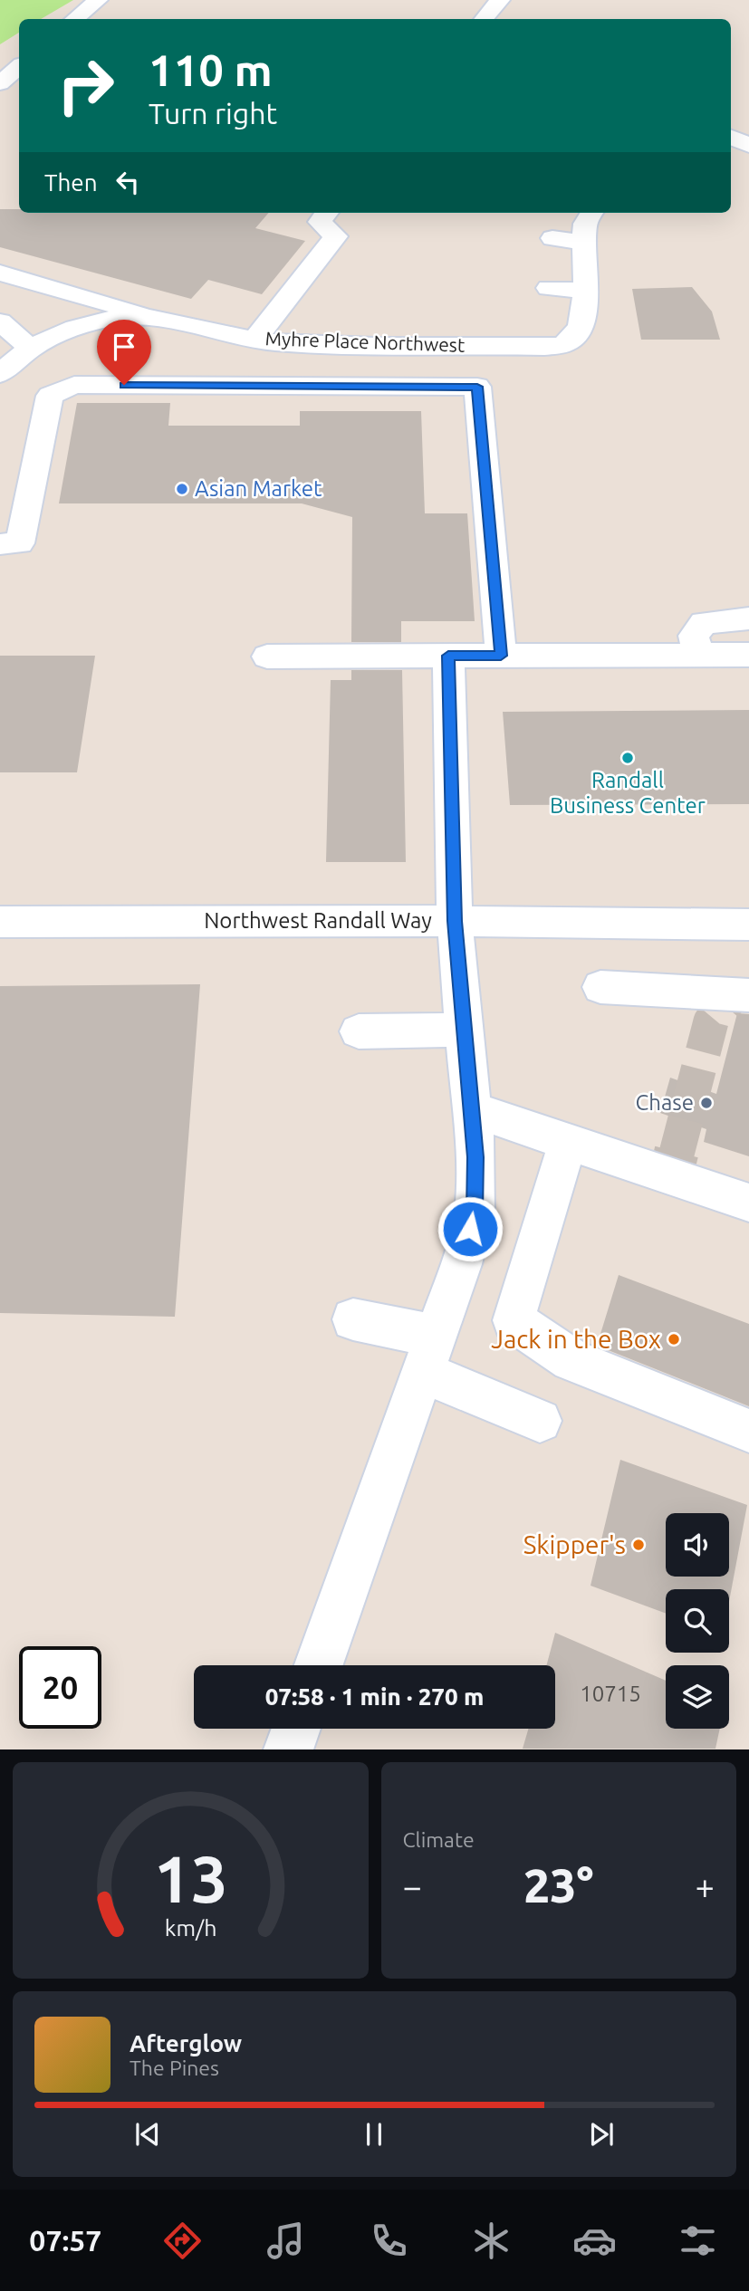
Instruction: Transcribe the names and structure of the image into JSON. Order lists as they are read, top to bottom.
{
  "streets": {
    "street": ["Myhre Place Northwest", "Northwest Randall Way"]
  },
  "places": [
    "Asian Market",
    "Randall Business Center",
    "Chase",
    "Jack in the Box",
    "Skipper's"
  ],
  "house_numbers": ["10715"],
  "page": {
    "turn": ["110 m", "Turn right"],
    "then": "Then",
    "limit": "20",
    "trip": "07:58 · 1 min · 270 m",
    "tile": "Climate",
    "heat": ["−", "23°", "+"],
    "song": ["Afterglow", "The Pines"],
    "tabs": "07:57",
    "gauge": ["13", "km/h"]
  }
}
